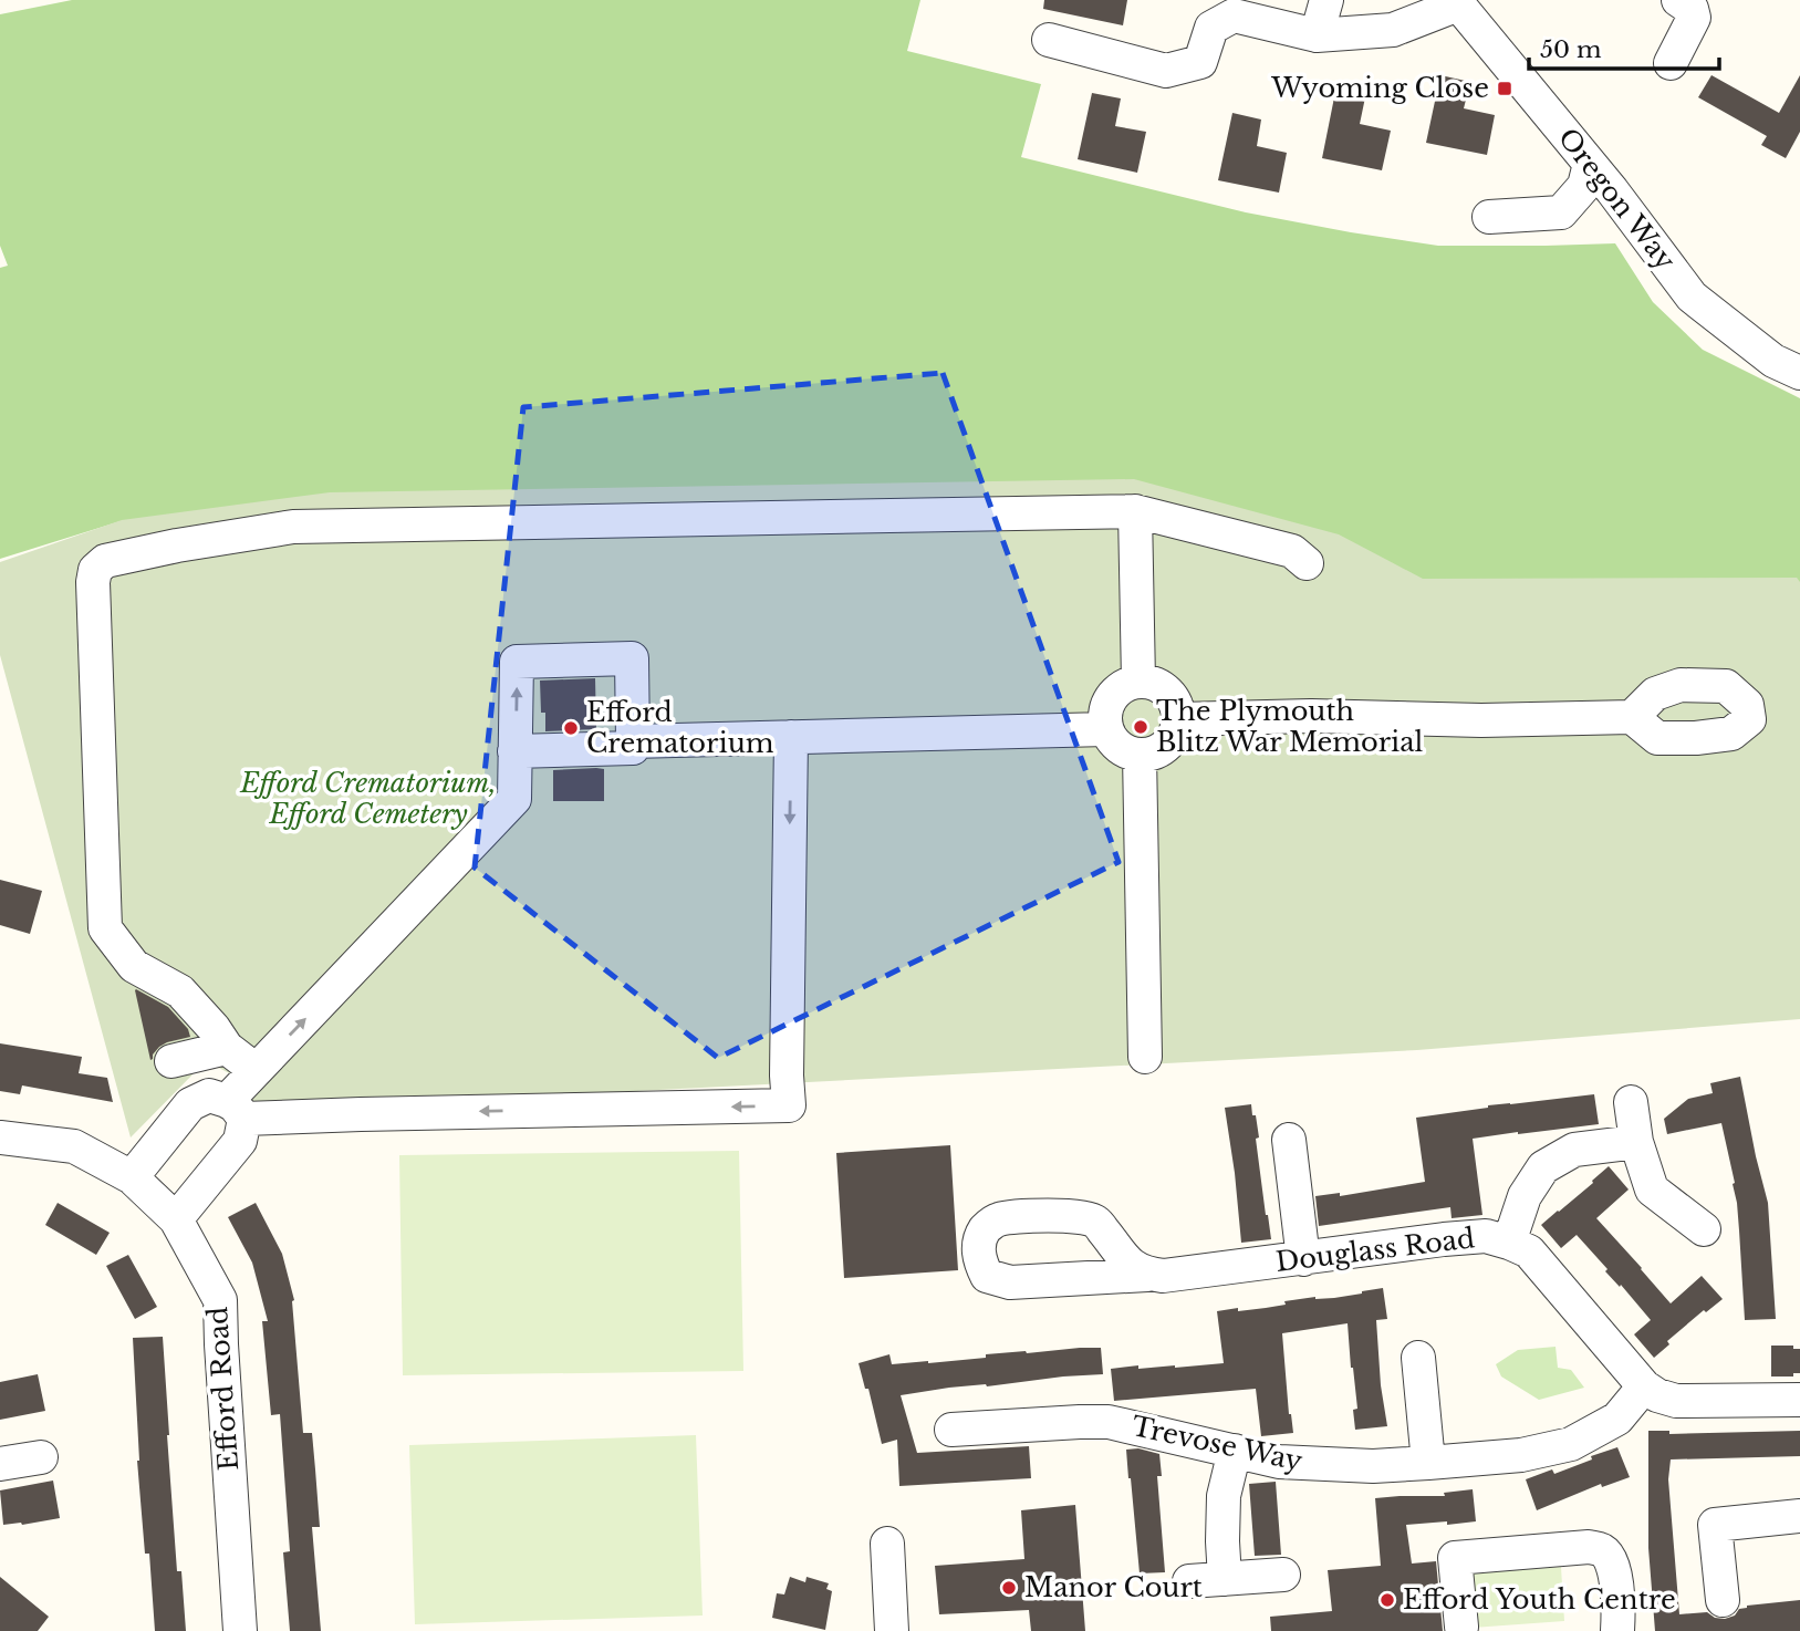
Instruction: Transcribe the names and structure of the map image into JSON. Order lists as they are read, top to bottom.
{
  "streets": {
    "street": [
      "Oregon Way",
      "Douglass Road",
      "Efford Road",
      "Trevose Way"
    ]
  },
  "crossings": [
    ["Douglass Road", "Trevose Way"]
  ],
  "parks": ["Efford Crematorium, Efford Cemetery"],
  "places": {
    "transit": ["Wyoming Close"],
    "other": [
      "The Plymouth Blitz War Memorial",
      "Efford Crematorium",
      "Manor Court",
      "Efford Youth Centre"
    ]
  },
  "scale_bar": "50 m"
}
